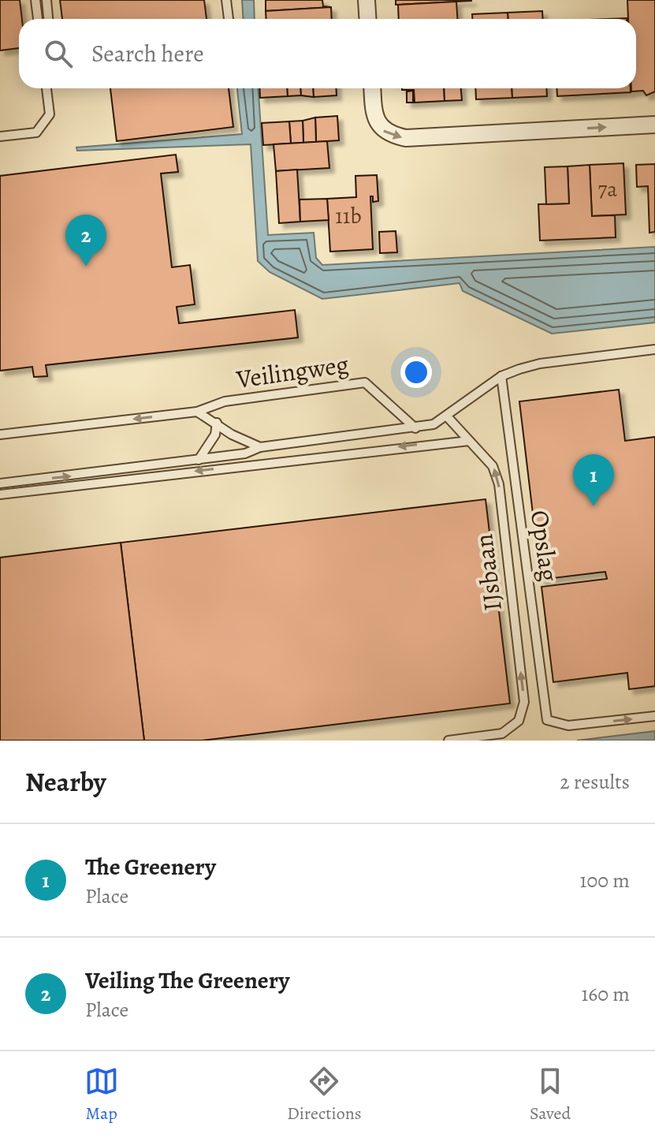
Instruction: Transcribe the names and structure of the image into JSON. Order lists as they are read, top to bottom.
{
  "streets": {
    "lane": ["Veilingweg", "Opslag", "IJsbaan"]
  },
  "one_way": ["Opslag", "IJsbaan"],
  "house_numbers": ["7a", "11b"],
  "page": {
    "search": "Search here",
    "pins": ["2", "1"],
    "heading": ["Nearby", "2 results"],
    "list": [
      {
        "mark": "1",
        "name": "The Greenery",
        "note": "Place",
        "value": "100 m"
      },
      {
        "mark": "2",
        "name": "Veiling The Greenery",
        "note": "Place",
        "value": "160 m"
      }
    ],
    "nav": ["Map", "Directions", "Saved"]
  }
}
